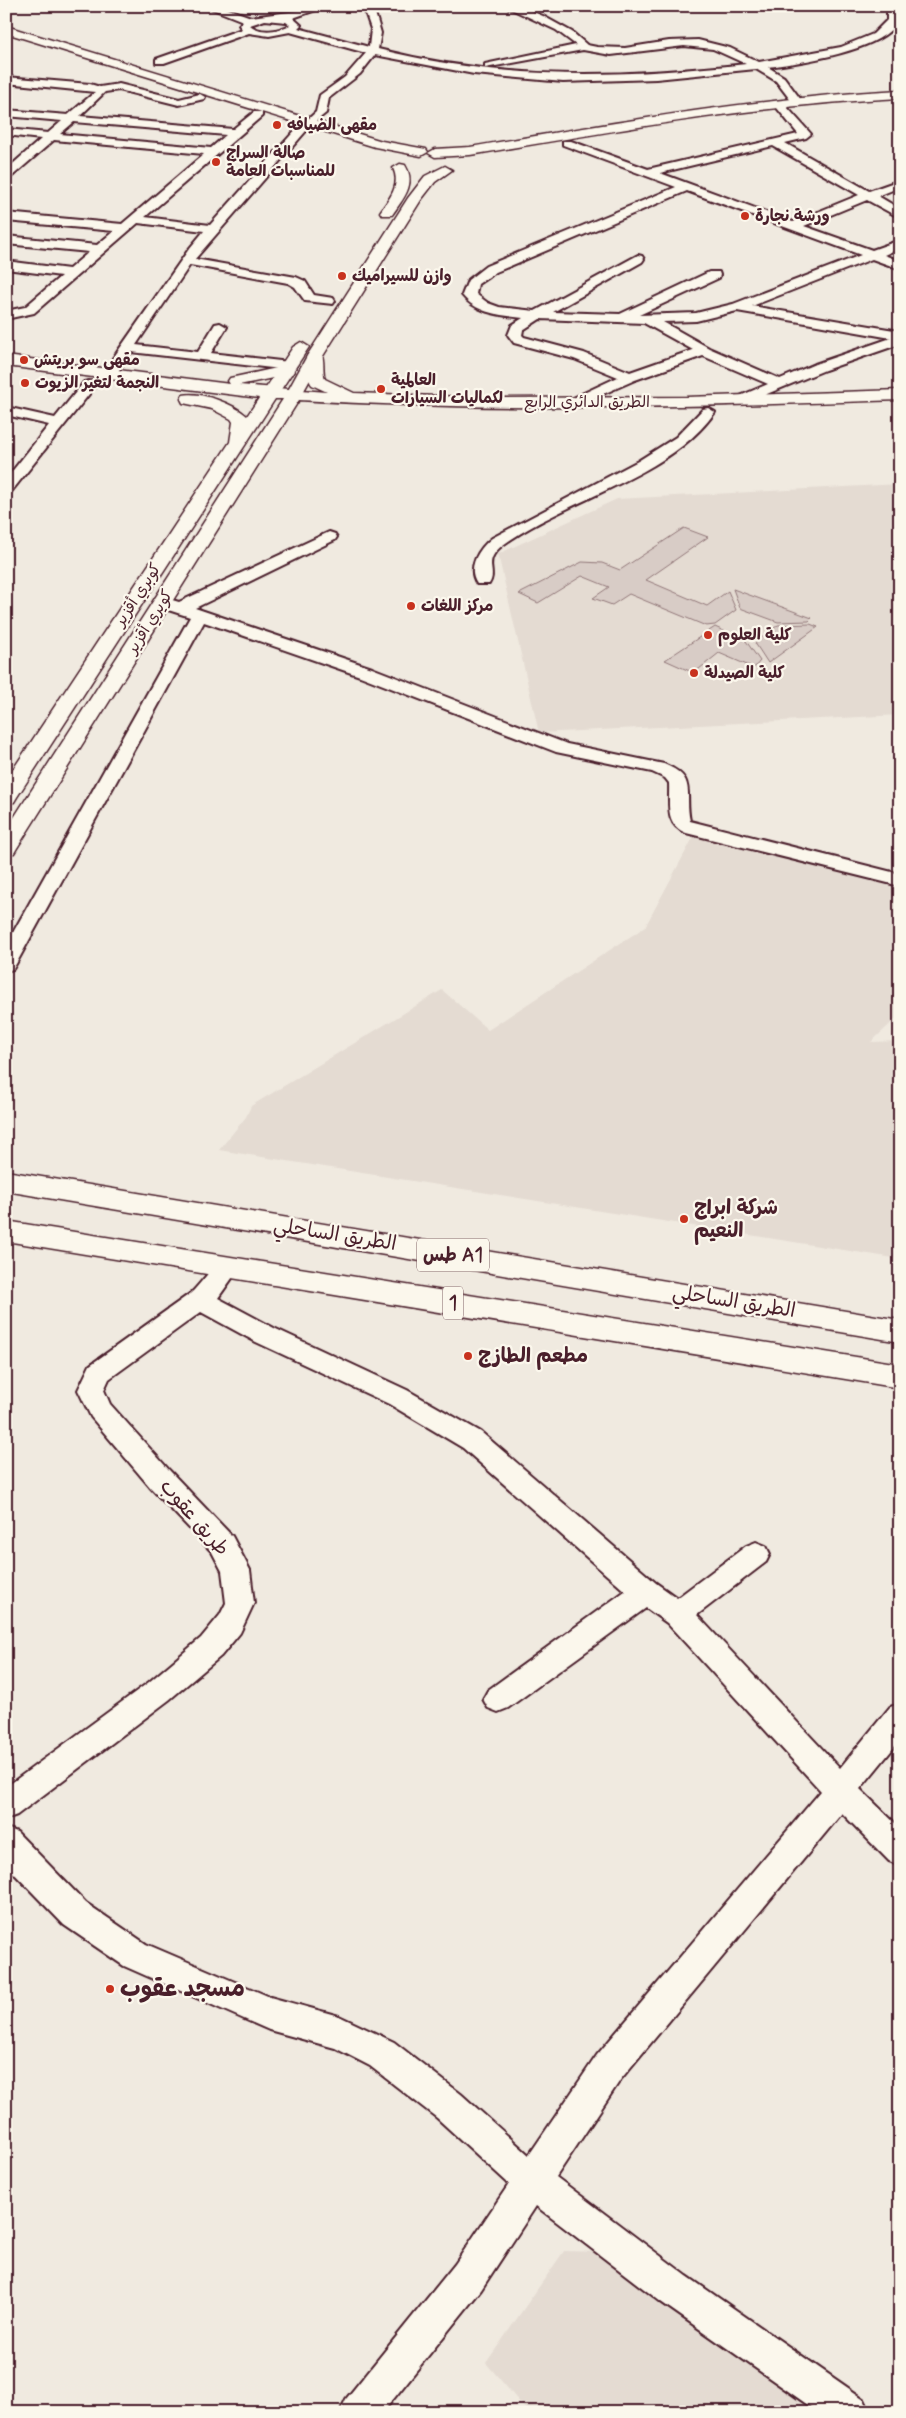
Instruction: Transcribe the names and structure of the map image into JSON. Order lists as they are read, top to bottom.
{
  "streets": {
    "main road": [
      "الطريق الدائري الرابع",
      "كوبري أقزير",
      "كويري أقزير",
      "الطريق الساحلي",
      "طس A1",
      "1"
    ],
    "street": ["طريق عقوب"]
  },
  "crossings": [
    ["الطريق الدائري الرابع", "كوبري أقزير"],
    ["الطريق الدائري الرابع", "كويري أقزير"],
    ["1", "طريق عقوب"]
  ],
  "places": [
    "مقهى الضيافه",
    "صالة السراج للمناسبات العامة",
    "ورشة نجارة",
    "وازن للسيراميك",
    "مقهى سو بريتش",
    "النجمة لتغير الزيوت",
    "العالمية لكماليات السيارات",
    "مركز اللغات",
    "كلية العلوم",
    "كلية الصيدلة",
    "شركة ابراج النعيم",
    "مطعم الطازج",
    "مسجد عقوب"
  ]
}
